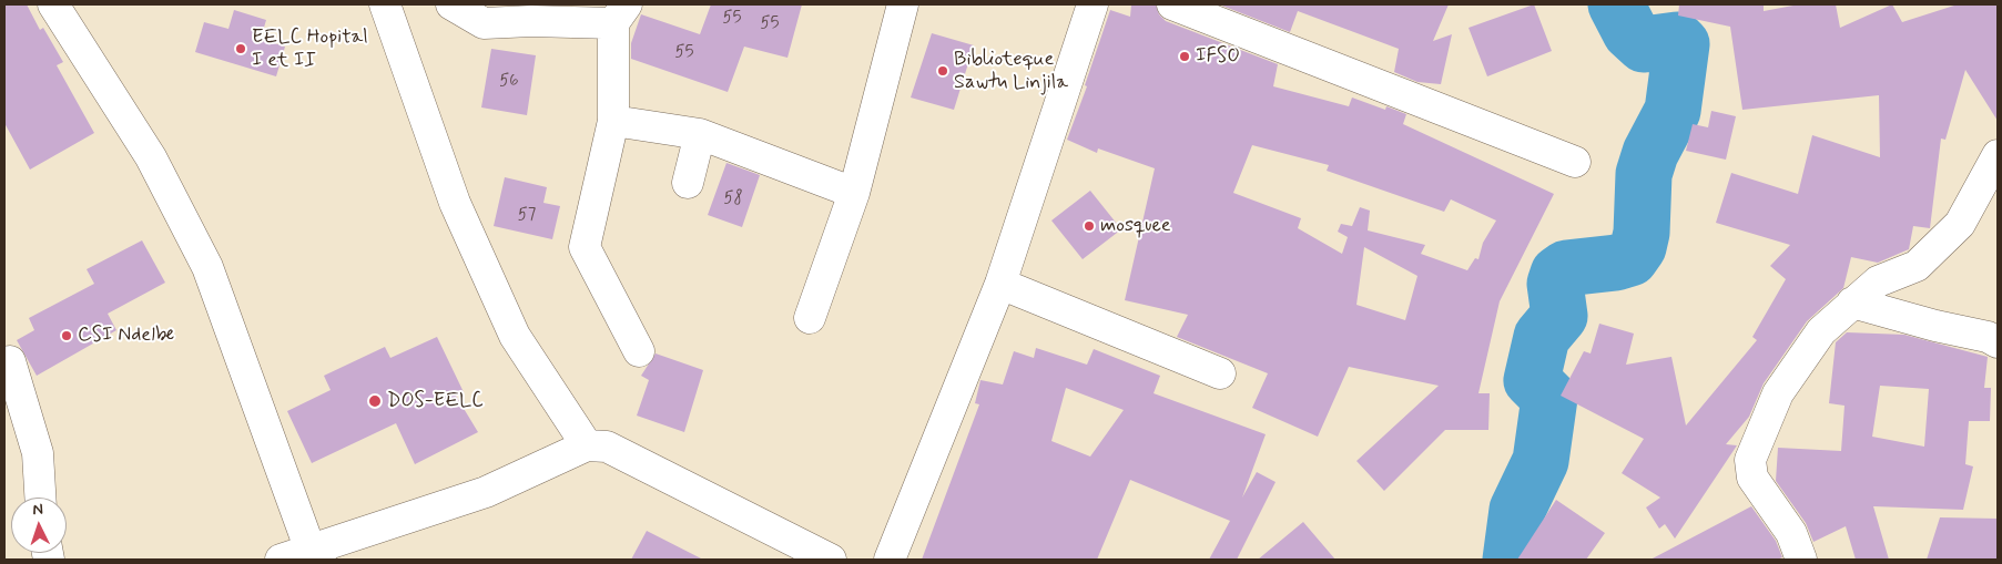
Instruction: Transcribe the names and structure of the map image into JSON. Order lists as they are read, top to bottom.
{
  "places": [
    "EELC Hopital I et II",
    "IFSO",
    "Biblioteque Sawtu Linjila",
    "mosquee",
    "CSI Ndelbe",
    "DOS-EELC"
  ],
  "house_numbers": [
    "55",
    "55",
    "55",
    "56",
    "58",
    "57"
  ],
  "north": "top"
}
